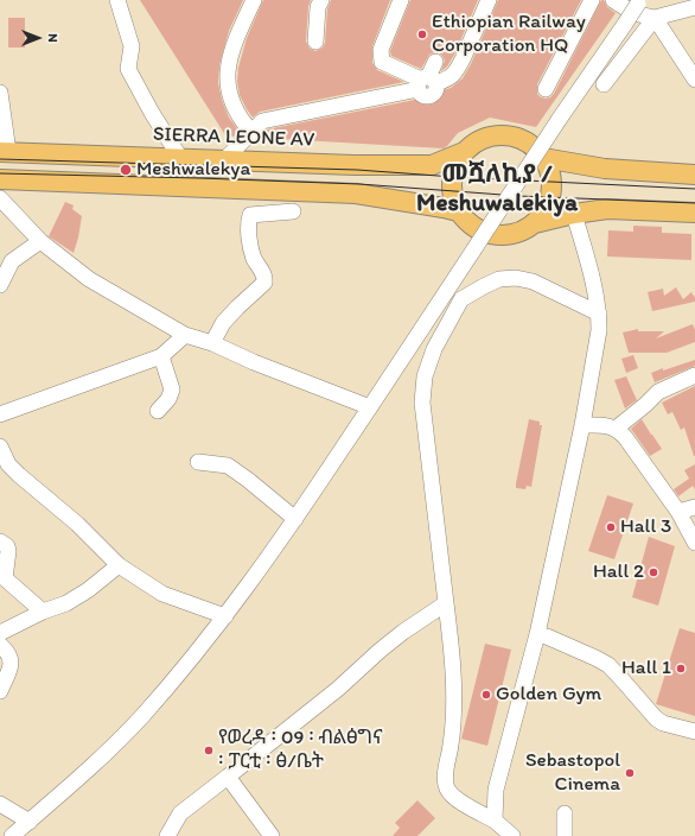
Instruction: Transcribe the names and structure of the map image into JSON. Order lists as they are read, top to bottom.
{
  "streets": {
    "main road": ["SIERRA LEONE AV"]
  },
  "districts": ["መሿለኪያ / Meshuwalekiya"],
  "places": [
    "Ethiopian Railway Corporation HQ",
    "Meshwalekya",
    "Hall 3",
    "Hall 2",
    "Hall 1",
    "Golden Gym",
    "የወረዳ ፡ 09 ፡ ብልፅግና ፡ ፓርቲ ፡ ፅ/ቤት",
    "Sebastopol Cinema"
  ],
  "north": "right"
}
